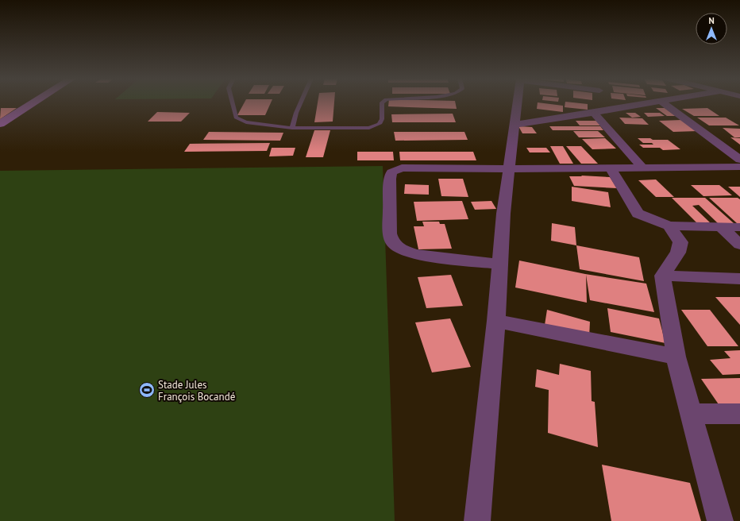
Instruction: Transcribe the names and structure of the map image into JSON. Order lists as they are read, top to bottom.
{
  "places": {
    "sports": ["Stade Jules François Bocandé"]
  },
  "north": "top"
}
